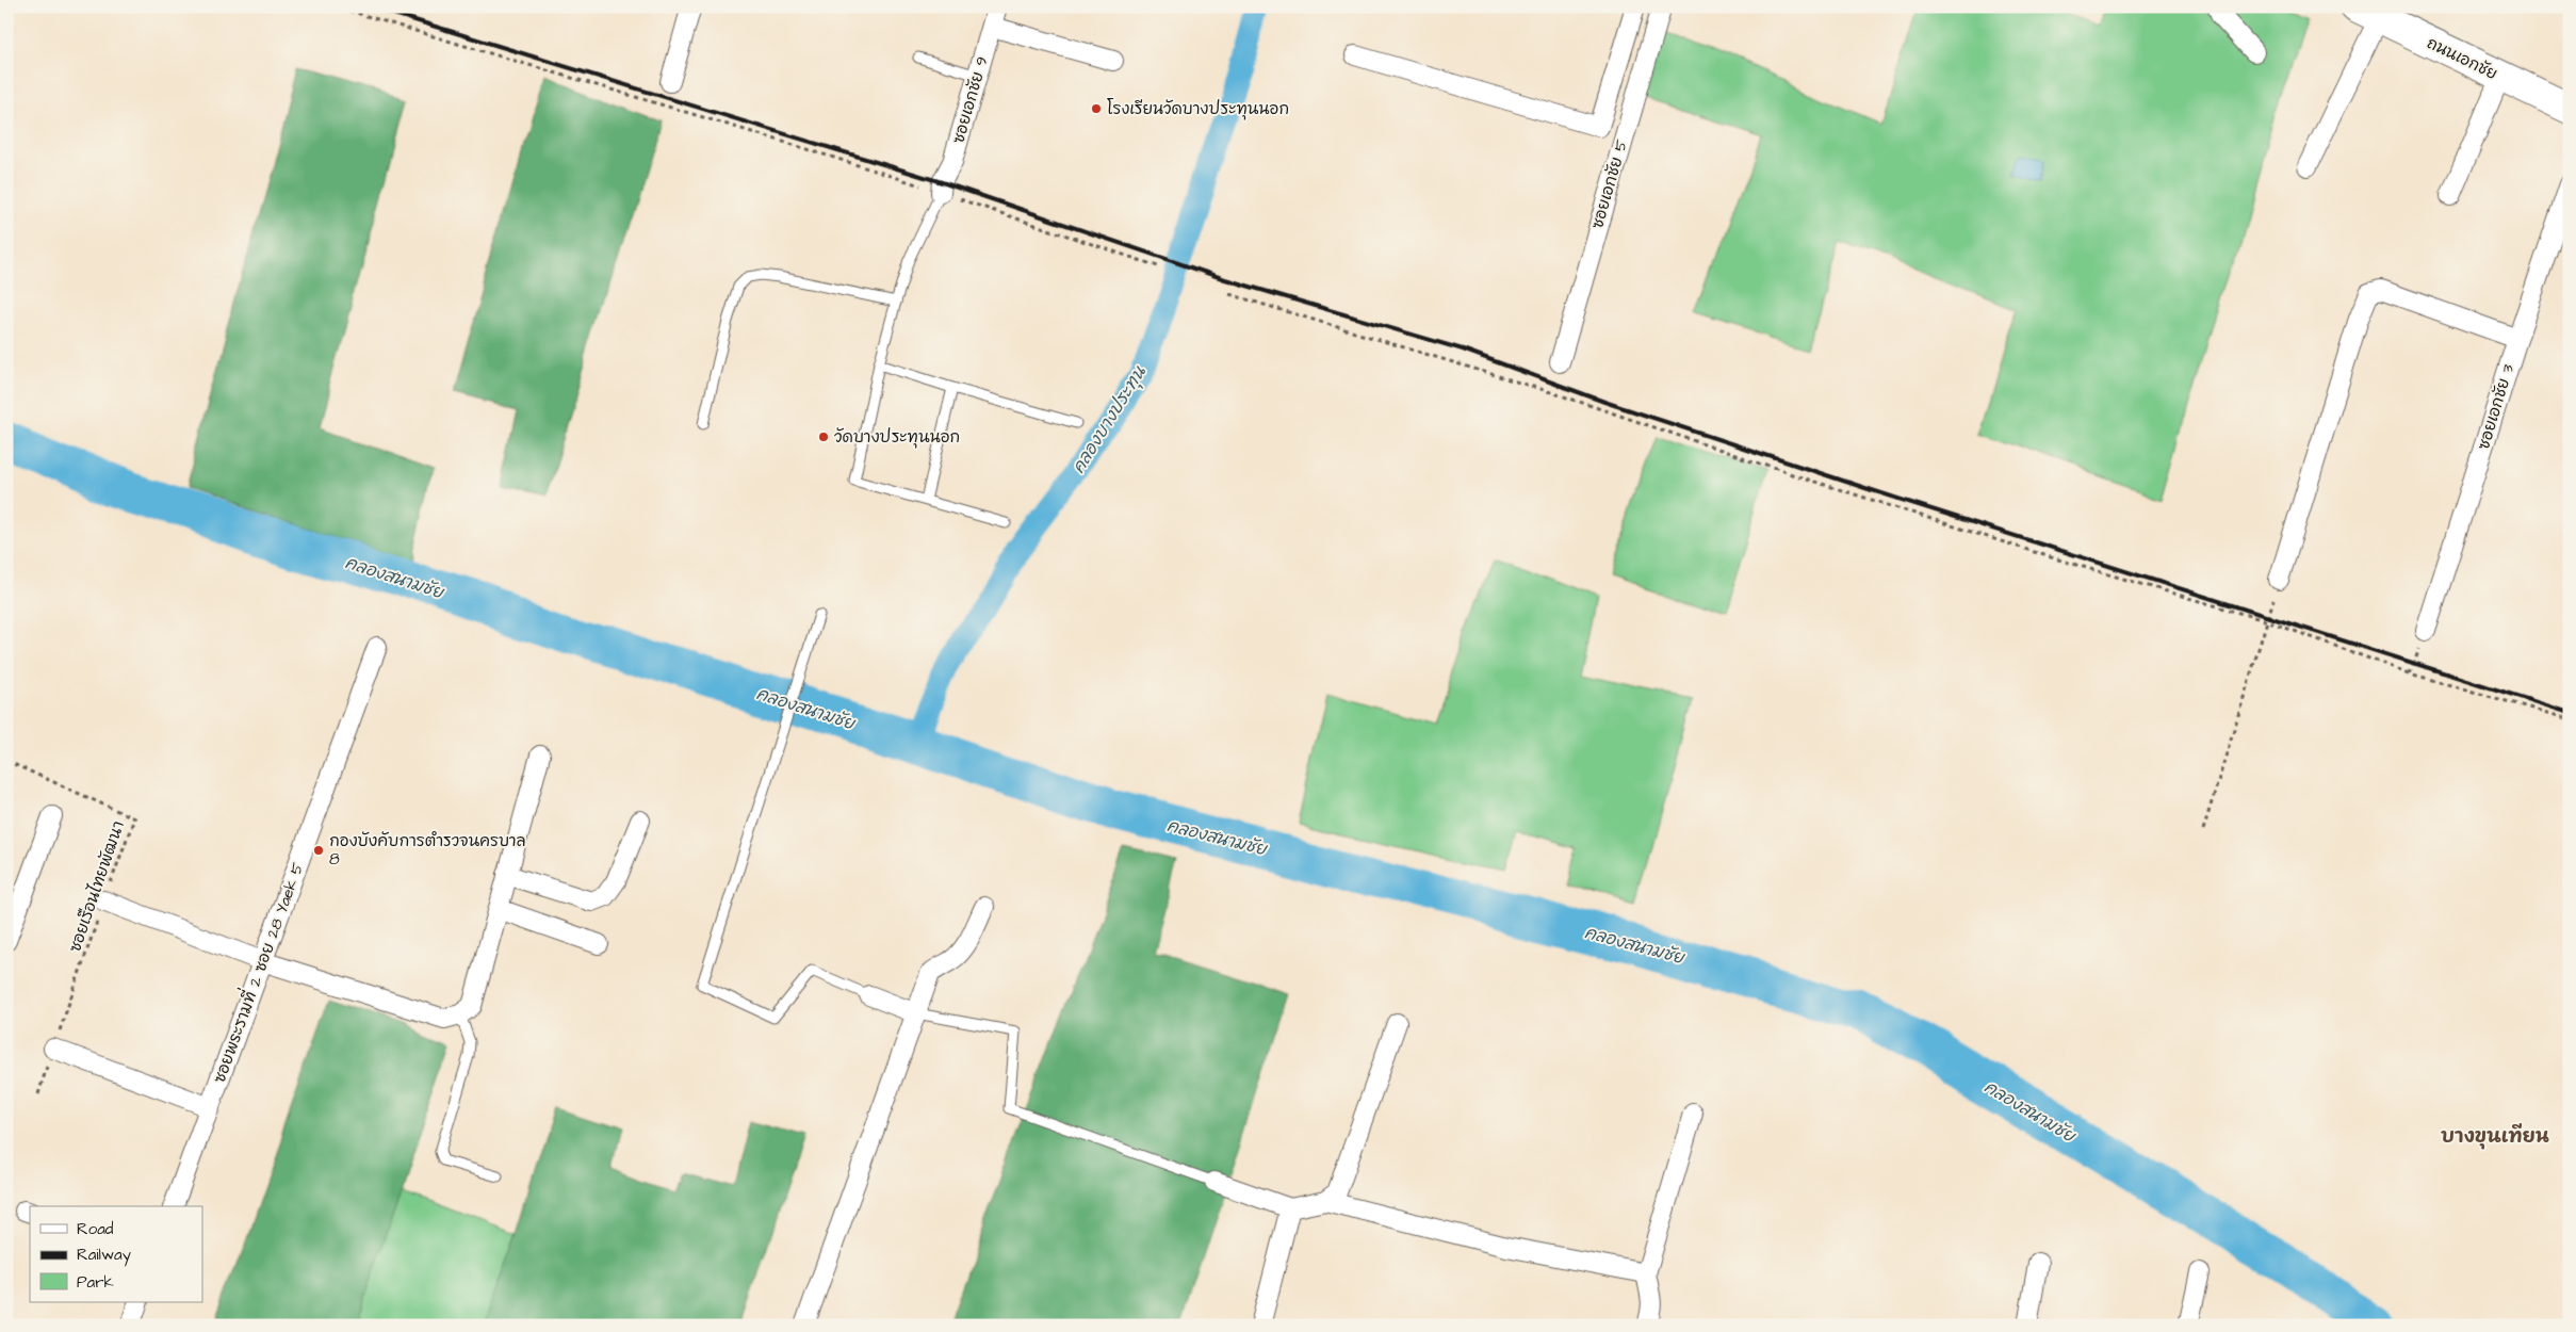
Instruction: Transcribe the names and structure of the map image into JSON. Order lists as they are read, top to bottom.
{
  "streets": {
    "main road": ["ถนนเอกชัย"],
    "street": [
      "ซอยเอกชัย 9",
      "ซอยเอกชัย 5",
      "ซอยเอกชัย 3",
      "ซอยพระรามที่ 2 ซอย 28 Yaek 5"
    ],
    "path": ["ซอยเรือนไทยพัฒนา"]
  },
  "districts": ["บางขุนเทียน"],
  "water": ["คลองบางประทุน", "คลองสนามชัย"],
  "places": ["โรงเรียนวัดบางประทุนนอก", "วัดบางประทุนนอก", "กองบังคับการตำรวจนครบาล 8"],
  "legend": ["Road", "Railway", "Park"]
}
